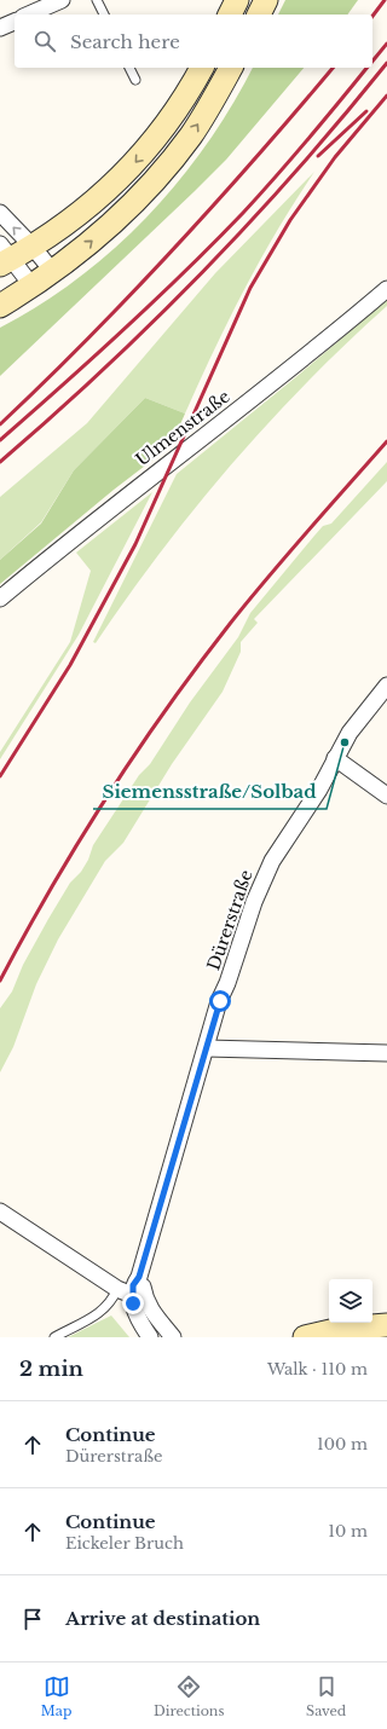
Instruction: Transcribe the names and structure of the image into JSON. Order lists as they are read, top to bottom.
{
  "streets": {
    "street": ["Ulmenstraße", "Dürerstraße"]
  },
  "places": ["Siemensstraße/Solbad"],
  "page": {
    "search": "Search here",
    "heading": ["2 min", "Walk · 110 m"],
    "list": [
      ["Continue", "Dürerstraße", "100 m"],
      ["Continue", "Eickeler Bruch", "10 m"],
      "Arrive at destination"
    ],
    "nav": ["Map", "Directions", "Saved"]
  }
}
